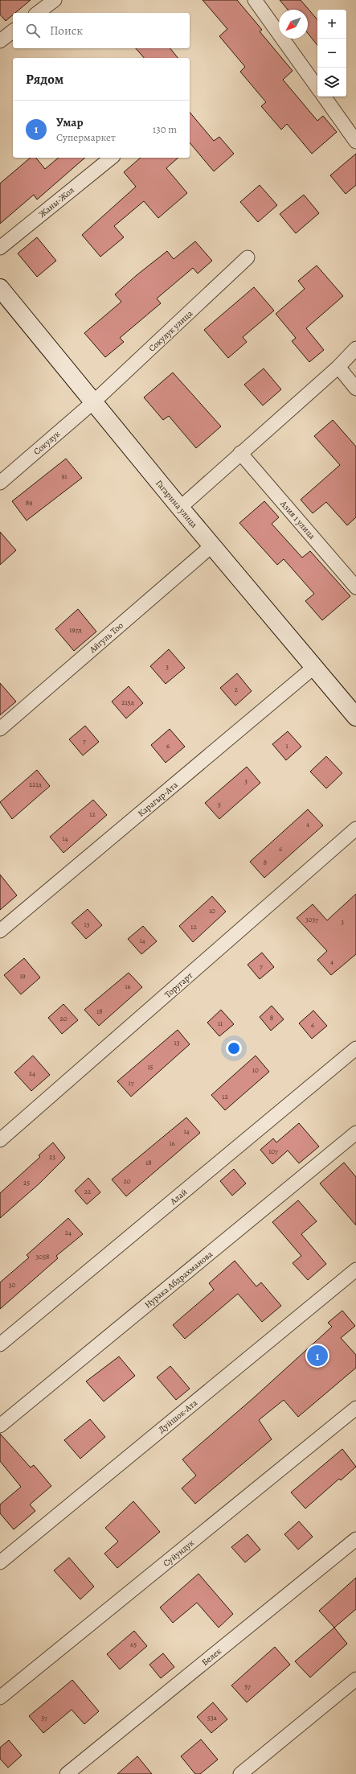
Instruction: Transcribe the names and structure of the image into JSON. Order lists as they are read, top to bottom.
{
  "streets": {
    "main road": ["Гагарина улица"],
    "street": [
      "Жаны-Жол",
      "Сокулук улица",
      "Сокулук",
      "Азия 1 улица",
      "Айгуль Тоо",
      "Карагыр-Ата",
      "Торугарт",
      "Алай",
      "Нурака Абдрахманова",
      "Дуйшок-Ата",
      "Суйундук",
      "Белек"
    ]
  },
  "crossings": [
    ["Сокулук улица", "Сокулук"],
    ["Сокулук улица", "Гагарина улица"],
    ["Сокулук", "Гагарина улица"],
    ["Гагарина улица", "Айгуль Тоо"],
    ["Гагарина улица", "Карагыр-Ата"]
  ],
  "house_numbers": [
    "91",
    "89",
    "197д",
    "3",
    "2",
    "215д",
    "7",
    "6",
    "1",
    "3",
    "221д",
    "5",
    "12",
    "4",
    "14",
    "6",
    "8",
    "10",
    "3037",
    "3",
    "13",
    "12",
    "14",
    "4",
    "7",
    "19",
    "16",
    "18",
    "8",
    "20",
    "11",
    "6",
    "13",
    "15",
    "10",
    "24",
    "17",
    "12",
    "14",
    "16",
    "107",
    "23",
    "18",
    "20",
    "25",
    "22",
    "24",
    "3058",
    "30",
    "65",
    "57",
    "57",
    "53а"
  ],
  "north": "bottom left",
  "page": {
    "map_buttons": ["+", "−"],
    "search": "Поиск",
    "heading": "Рядом",
    "list": [
      {
        "mark": "1",
        "name": "Умар",
        "note": "Супермаркет",
        "value": "130 m"
      }
    ],
    "pins": "1"
  }
}
